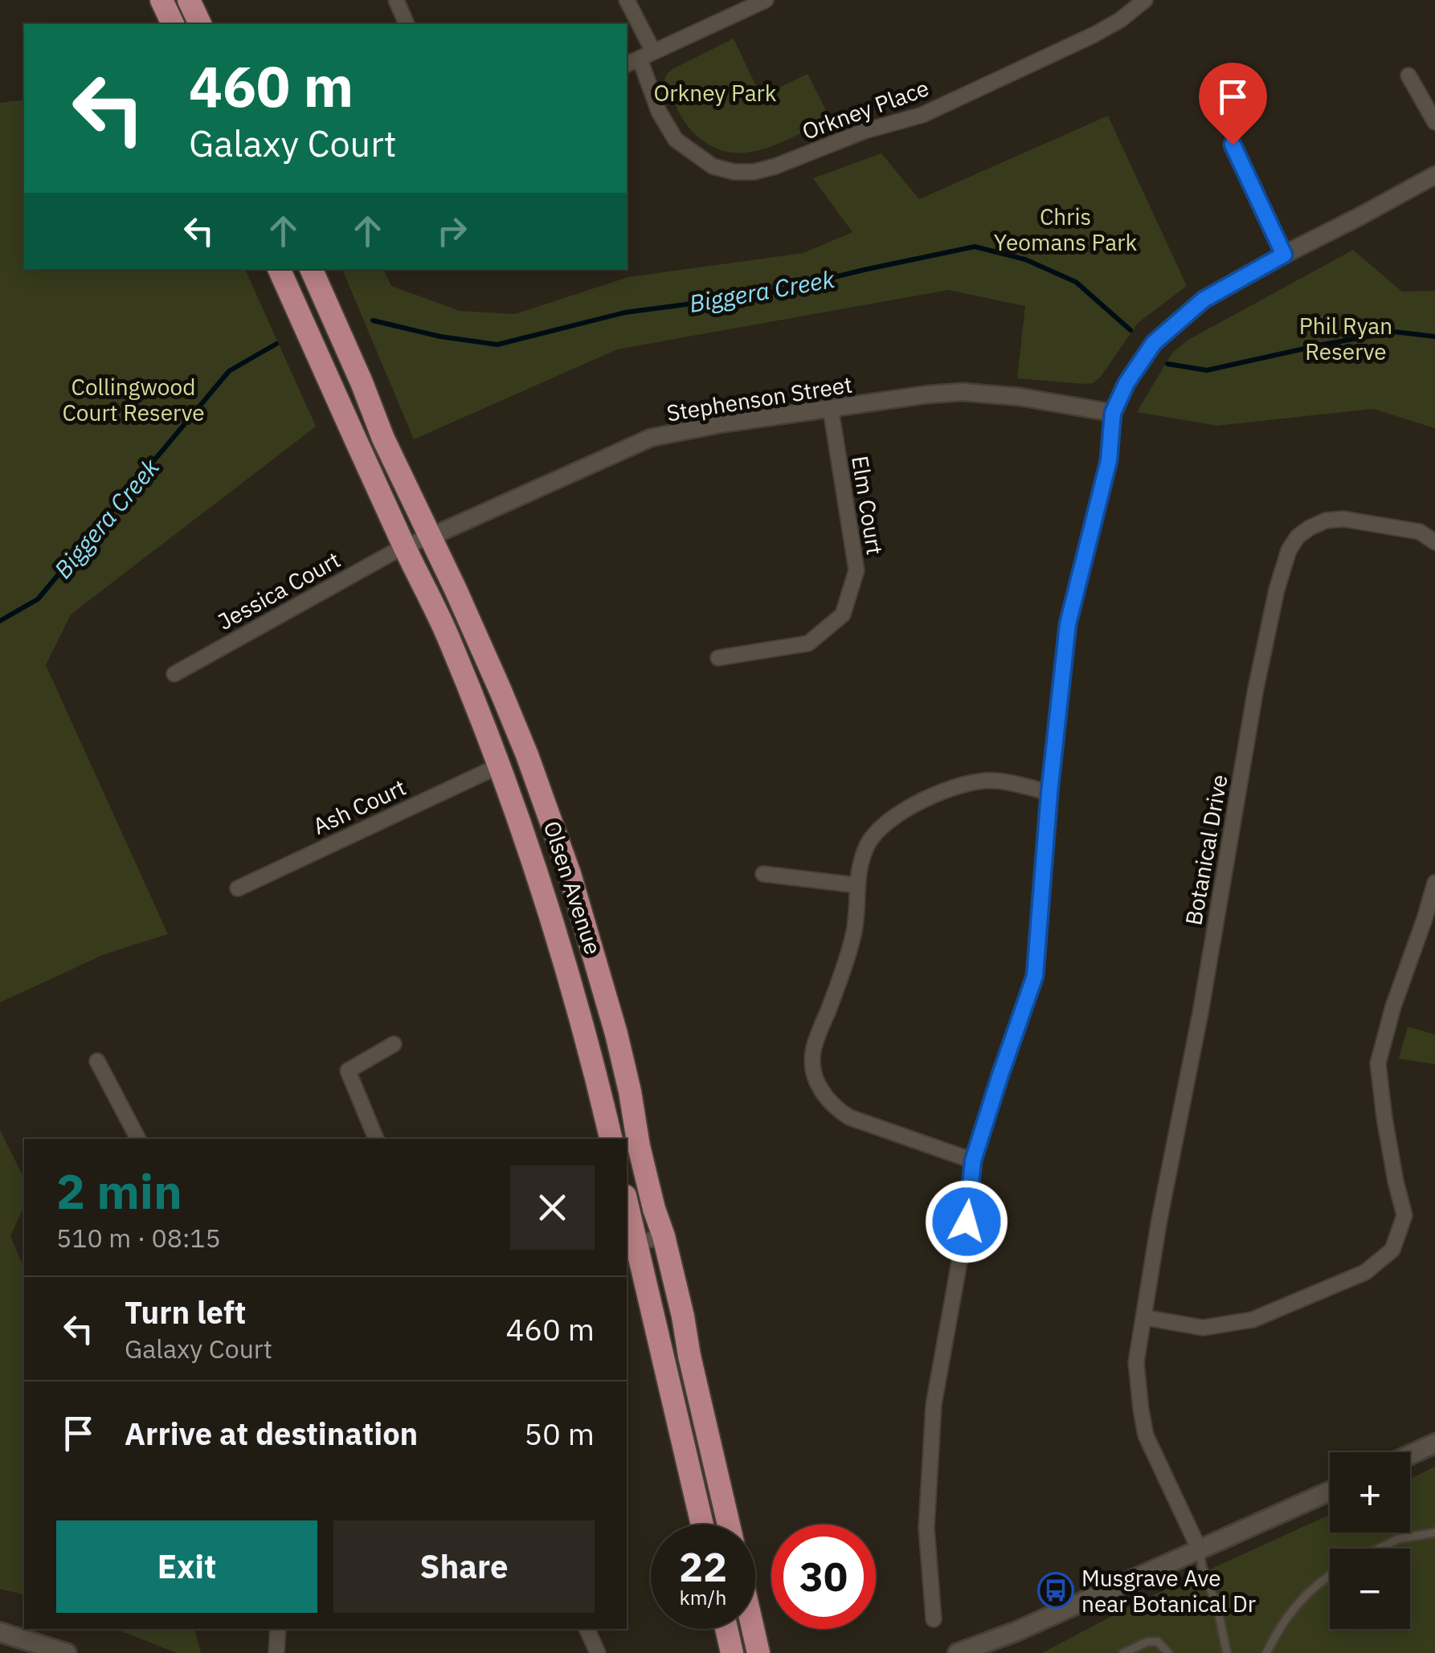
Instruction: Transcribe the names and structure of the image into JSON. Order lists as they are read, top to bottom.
{
  "streets": {
    "main road": ["Olsen Avenue"],
    "street": [
      "Orkney Place",
      "Stephenson Street",
      "Elm Court",
      "Jessica Court",
      "Ash Court",
      "Botanical Drive"
    ]
  },
  "crossings": [
    ["Stephenson Street", "Elm Court"],
    ["Stephenson Street", "Jessica Court"],
    ["Stephenson Street", "Olsen Avenue"],
    ["Jessica Court", "Olsen Avenue"],
    ["Ash Court", "Olsen Avenue"]
  ],
  "water": ["Biggera Creek"],
  "parks": [
    "Orkney Park",
    "Chris Yeomans Park",
    "Phil Ryan Reserve",
    "Collingwood Court Reserve"
  ],
  "places": {
    "bus stop": ["Musgrave Ave near Botanical Dr"]
  },
  "page": {
    "turn": ["460 m", "Galaxy Court"],
    "heading": ["2 min", "510 m · 08:15"],
    "list": [
      {
        "name": "Turn left",
        "note": "Galaxy Court",
        "value": "460 m"
      },
      {
        "name": "Arrive at destination",
        "value": "50 m"
      }
    ],
    "map_buttons": ["+", "−"],
    "buttons": ["Exit", "Share"],
    "speed": "22 km/h",
    "limit": "30"
  }
}
